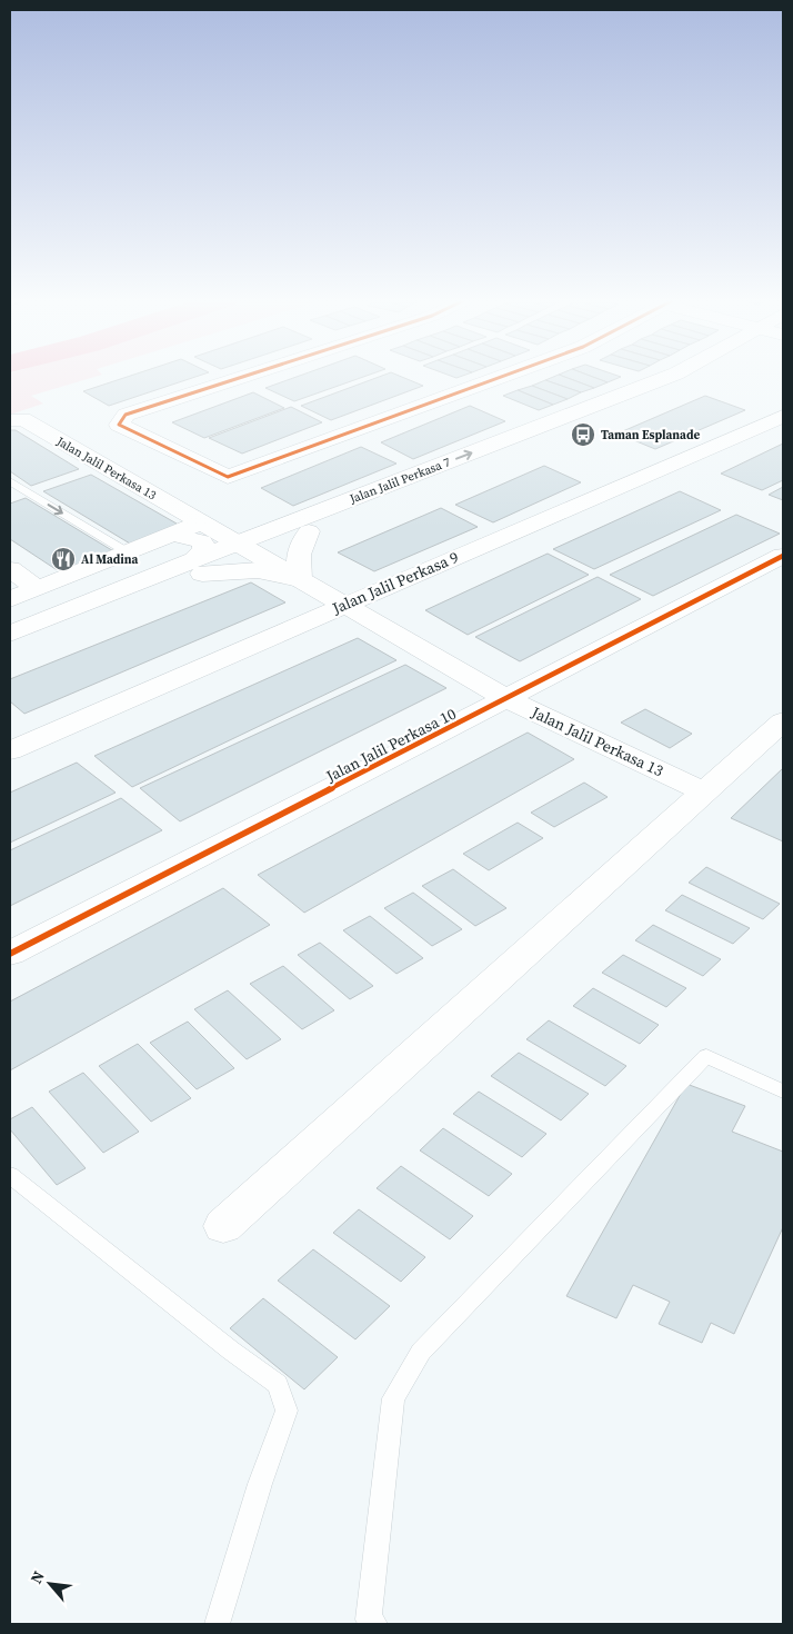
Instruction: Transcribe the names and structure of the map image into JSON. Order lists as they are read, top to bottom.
{
  "streets": {
    "street": [
      "Jalan Jalil Perkasa 13",
      "Jalan Jalil Perkasa 7",
      "Jalan Jalil Perkasa 9",
      "Jalan Jalil Perkasa 10"
    ]
  },
  "crossings": [
    ["Jalan Jalil Perkasa 13", "Jalan Jalil Perkasa 7"],
    ["Jalan Jalil Perkasa 13", "Jalan Jalil Perkasa 9"],
    ["Jalan Jalil Perkasa 13", "Jalan Jalil Perkasa 10"]
  ],
  "places": {
    "bus stop": ["Taman Esplanade"],
    "restaurant": ["Al Madina"]
  },
  "north": "top left"
}
